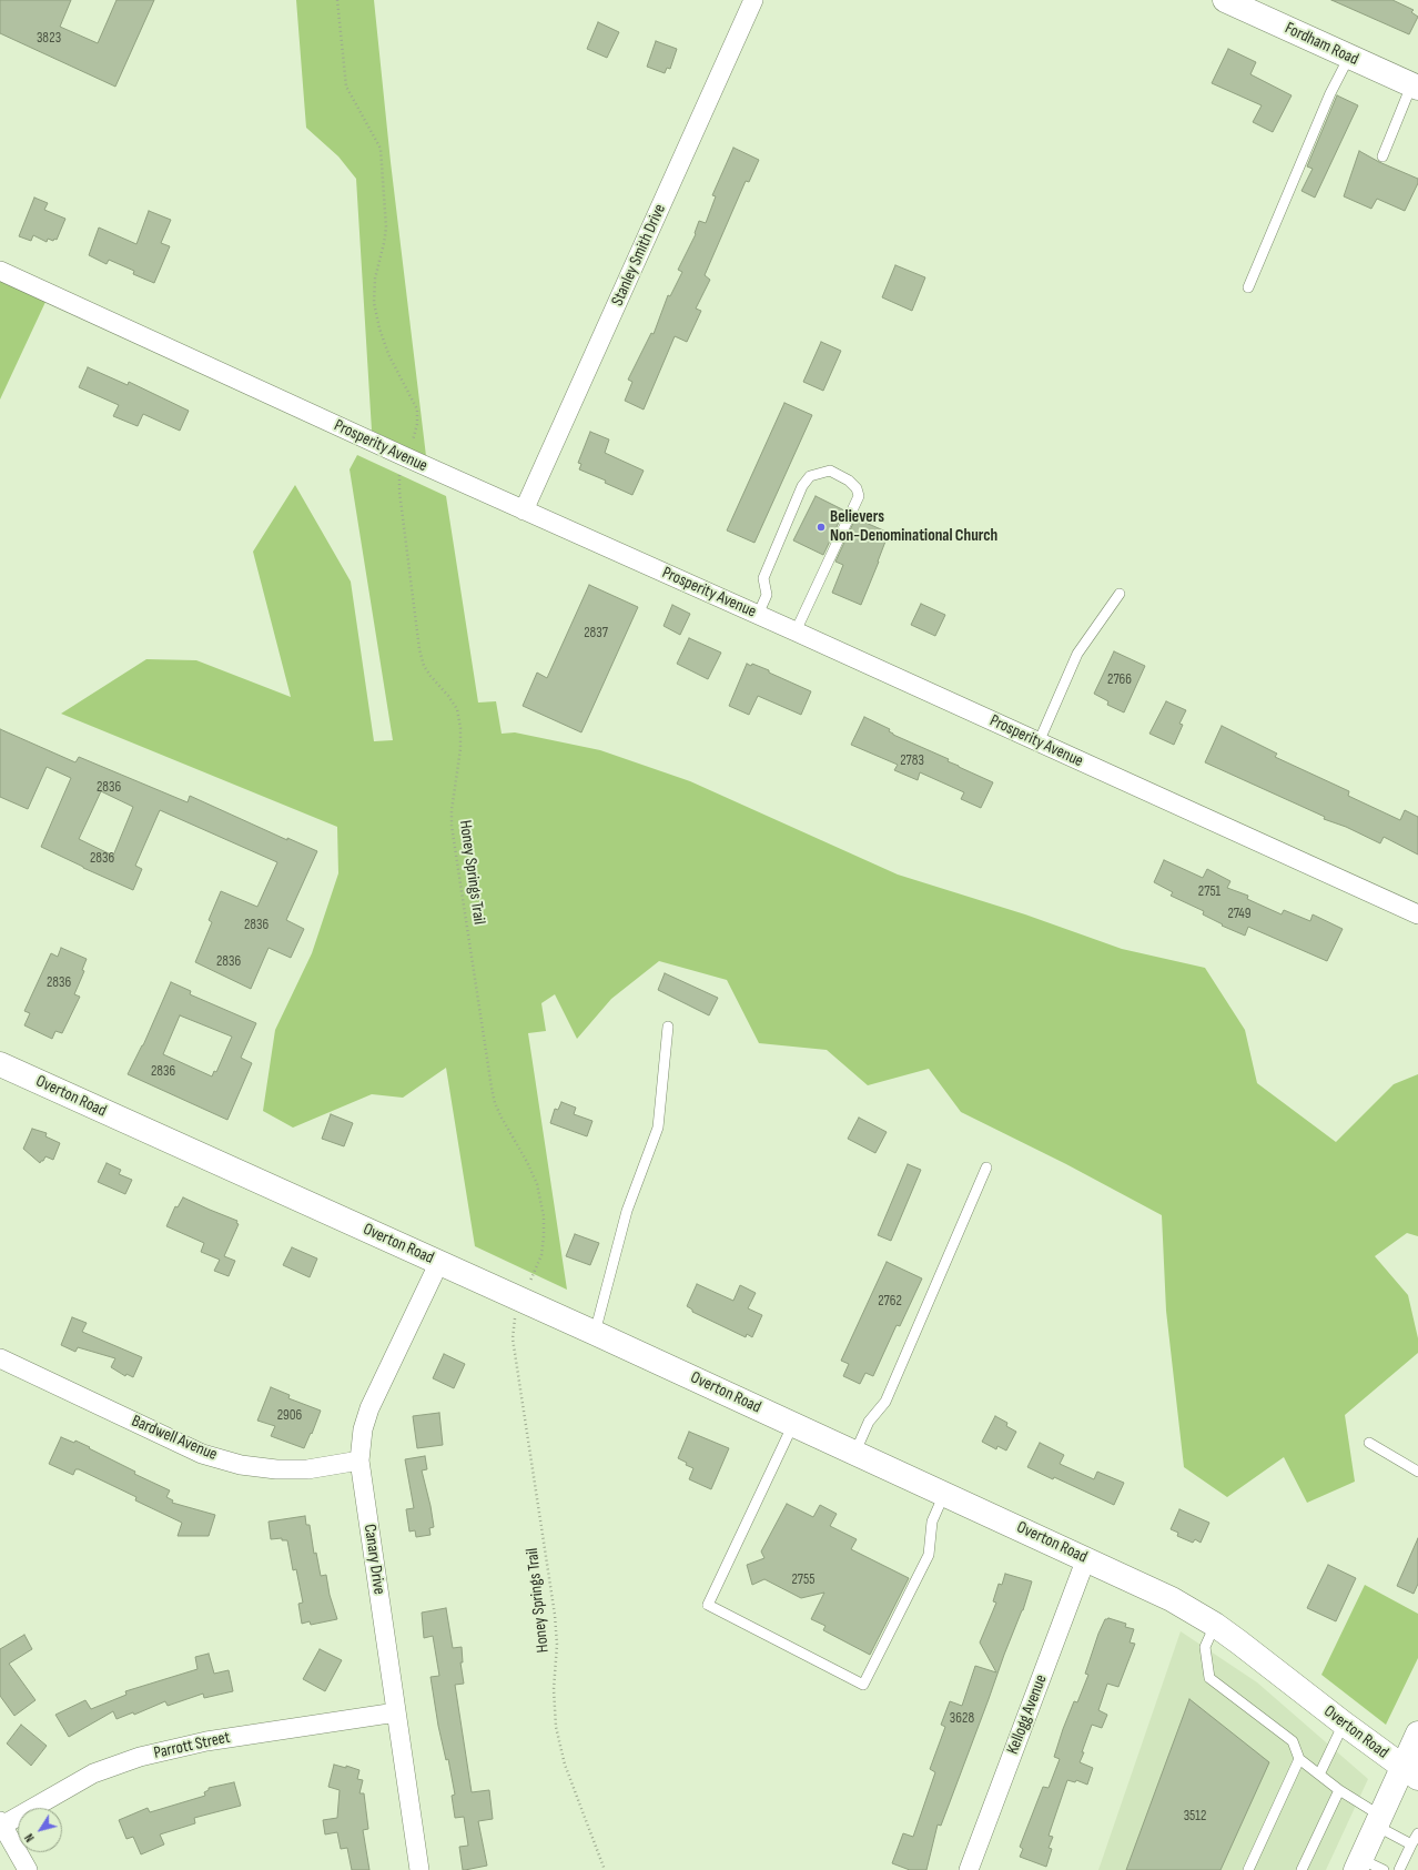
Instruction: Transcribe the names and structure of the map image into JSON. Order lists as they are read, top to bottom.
{
  "streets": {
    "street": [
      "Fordham Road",
      "Stanley Smith Drive",
      "Prosperity Avenue",
      "Overton Road",
      "Bardwell Avenue",
      "Canary Drive",
      "Kellogg Avenue",
      "Parrott Street"
    ],
    "path": ["Honey Springs Trail"]
  },
  "crossings": [
    ["Stanley Smith Drive", "Prosperity Avenue"],
    ["Overton Road", "Canary Drive"],
    ["Overton Road", "Kellogg Avenue"],
    ["Bardwell Avenue", "Canary Drive"],
    ["Canary Drive", "Parrott Street"]
  ],
  "places": ["Believers Non-Denominational Church"],
  "house_numbers": [
    "3823",
    "2837",
    "2766",
    "2783",
    "2836",
    "2836",
    "2751",
    "2749",
    "2836",
    "2836",
    "2836",
    "2836",
    "2762",
    "2906",
    "2755",
    "3628",
    "3512"
  ],
  "north": "bottom left"
}
